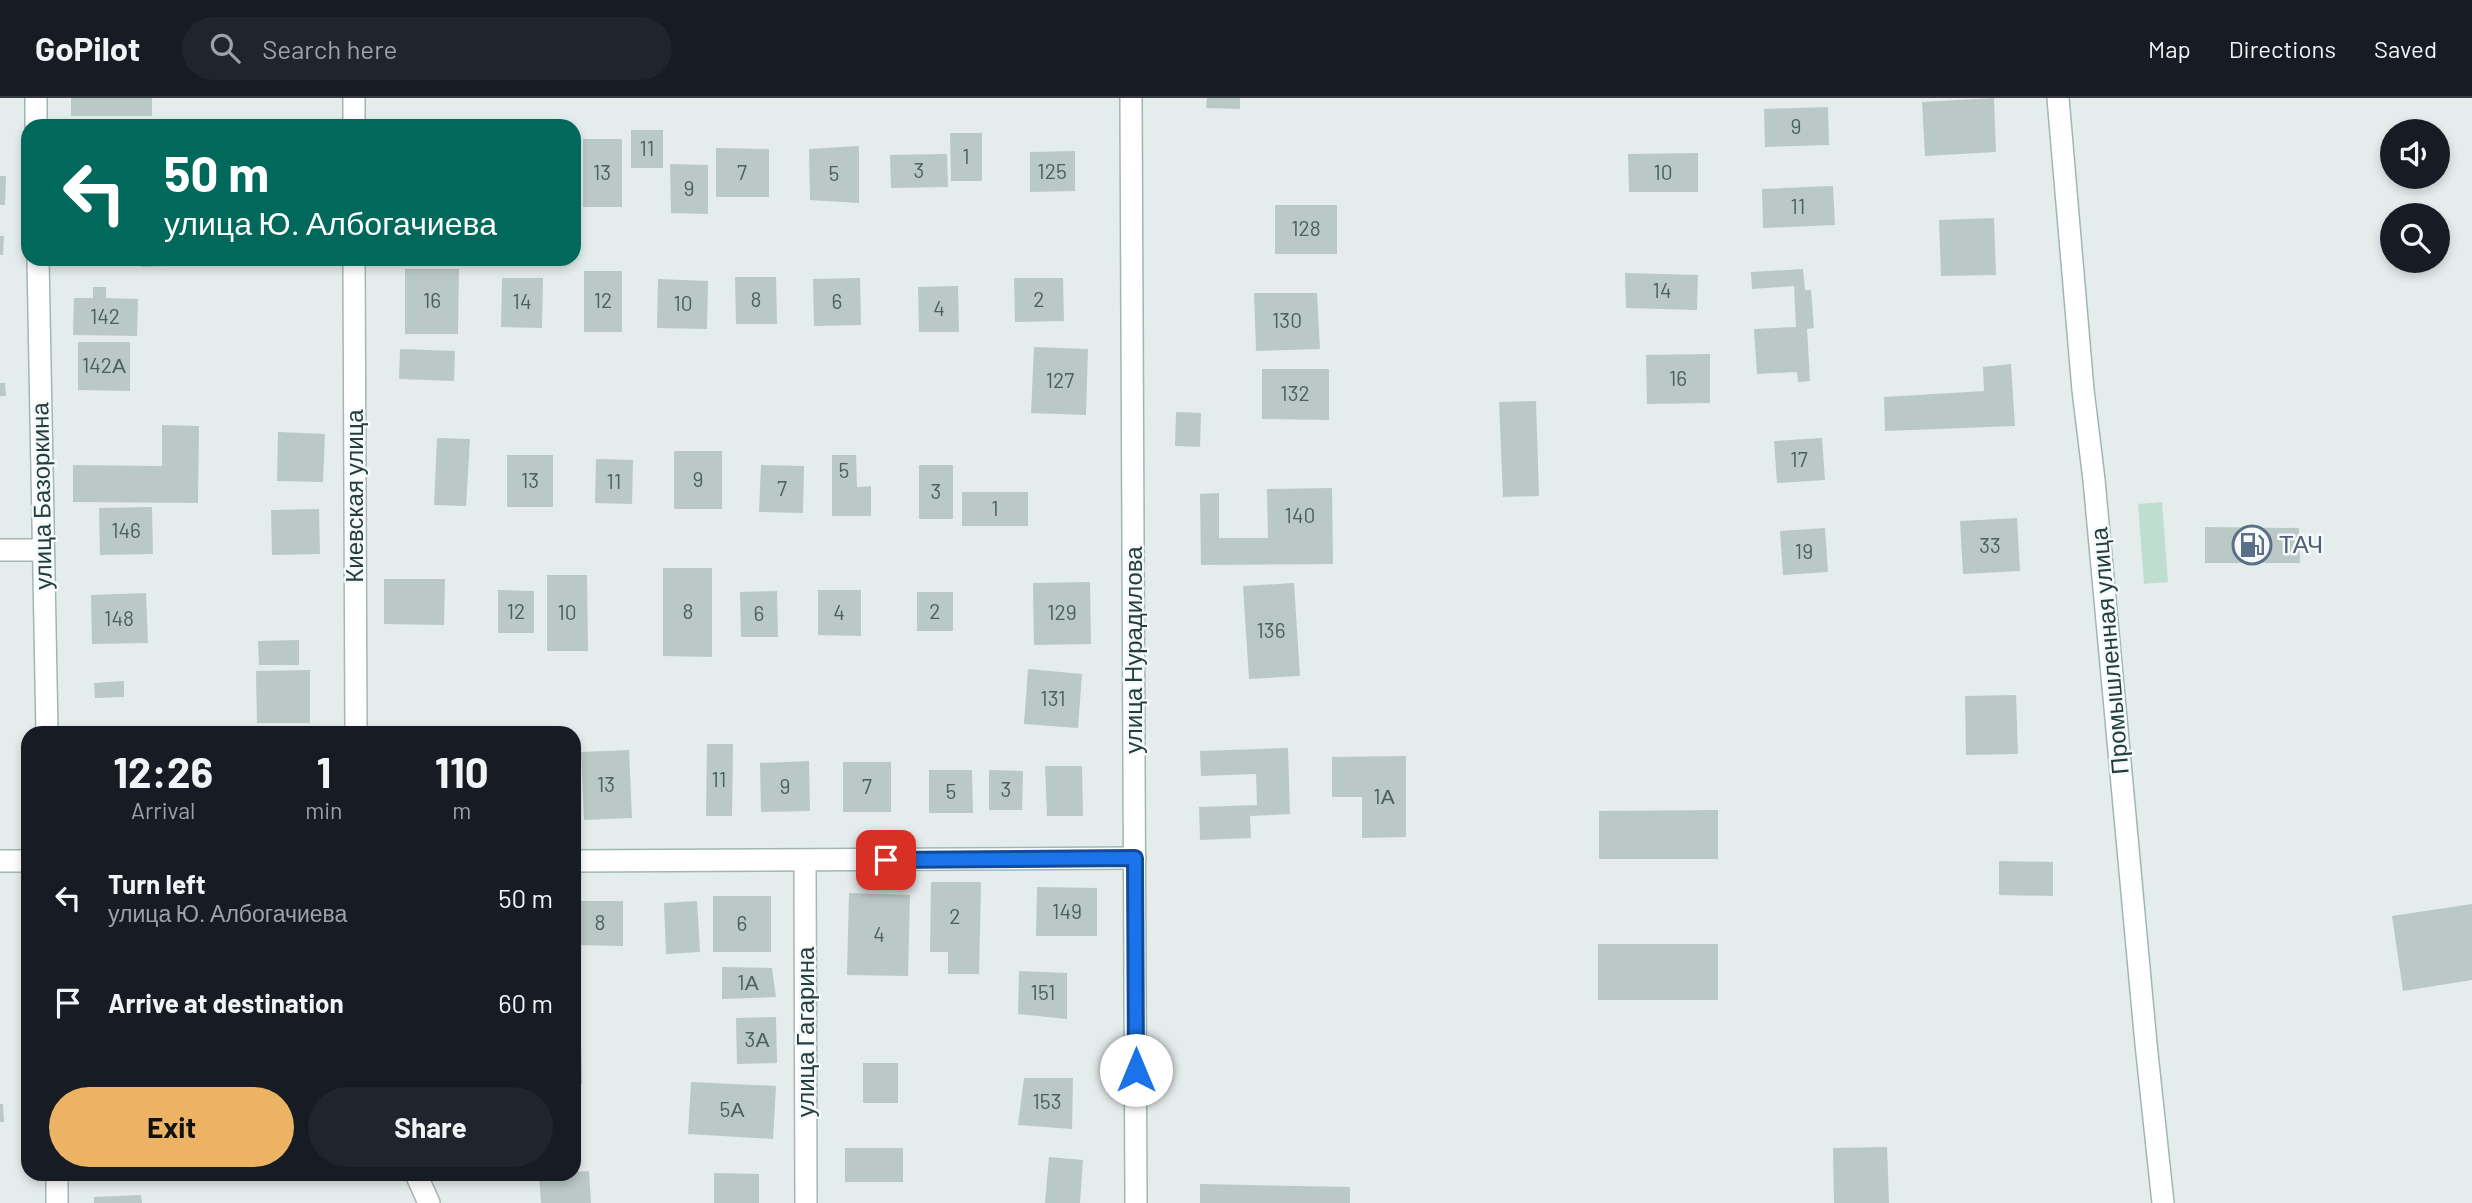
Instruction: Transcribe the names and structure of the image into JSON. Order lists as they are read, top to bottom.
{
  "streets": {
    "street": [
      "улица Базоркина",
      "Киевская улица",
      "улица Нурадилова",
      "Промышленная улица",
      "улица Гагарина"
    ]
  },
  "places": {
    "fuel station": ["ТАЧ"]
  },
  "house_numbers": [
    "9",
    "11",
    "1",
    "3",
    "125",
    "13",
    "7",
    "10",
    "5",
    "9",
    "11",
    "128",
    "14",
    "8",
    "2",
    "16",
    "12",
    "14",
    "6",
    "10",
    "4",
    "142",
    "130",
    "142А",
    "16",
    "127",
    "132",
    "17",
    "5",
    "9",
    "13",
    "11",
    "7",
    "3",
    "1",
    "140",
    "146",
    "33",
    "19",
    "12",
    "8",
    "2",
    "10",
    "4",
    "129",
    "6",
    "148",
    "136",
    "131",
    "11",
    "13",
    "9",
    "7",
    "3",
    "5",
    "1А",
    "149",
    "2",
    "8",
    "6",
    "4",
    "1А",
    "151",
    "3А",
    "153",
    "5А"
  ],
  "page": {
    "header": "GoPilot",
    "search": "Search here",
    "nav": ["Map", "Directions", "Saved"],
    "turn": ["50 m", "улица Ю. Албогачиева"],
    "eta": [
      "12:26",
      "Arrival",
      "1",
      "min",
      "110",
      "m"
    ],
    "list": [
      {
        "name": "Turn left",
        "note": "улица Ю. Албогачиева",
        "value": "50 m"
      },
      {
        "name": "Arrive at destination",
        "value": "60 m"
      }
    ],
    "buttons": ["Exit", "Share"]
  }
}
